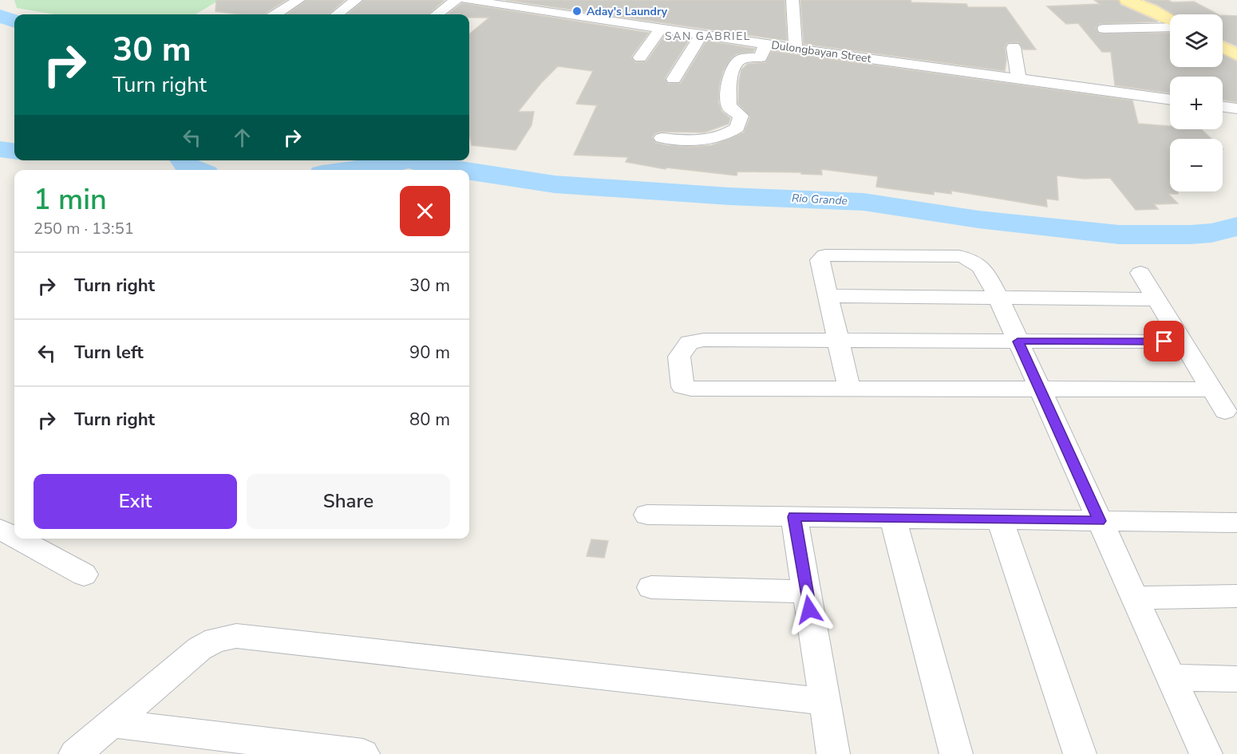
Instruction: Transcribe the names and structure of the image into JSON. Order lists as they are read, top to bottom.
{
  "streets": {
    "street": ["Dulongbayan Street"]
  },
  "districts": ["SAN GABRIEL"],
  "water": ["Rio Grande"],
  "places": ["Aday's Laundry"],
  "page": {
    "map_buttons": ["+", "−"],
    "turn": ["30 m", "Turn right"],
    "heading": ["1 min", "250 m · 13:51"],
    "list": [
      {
        "name": "Turn right",
        "value": "30 m"
      },
      {
        "name": "Turn left",
        "value": "90 m"
      },
      {
        "name": "Turn right",
        "value": "80 m"
      }
    ],
    "buttons": ["Exit", "Share"]
  }
}
